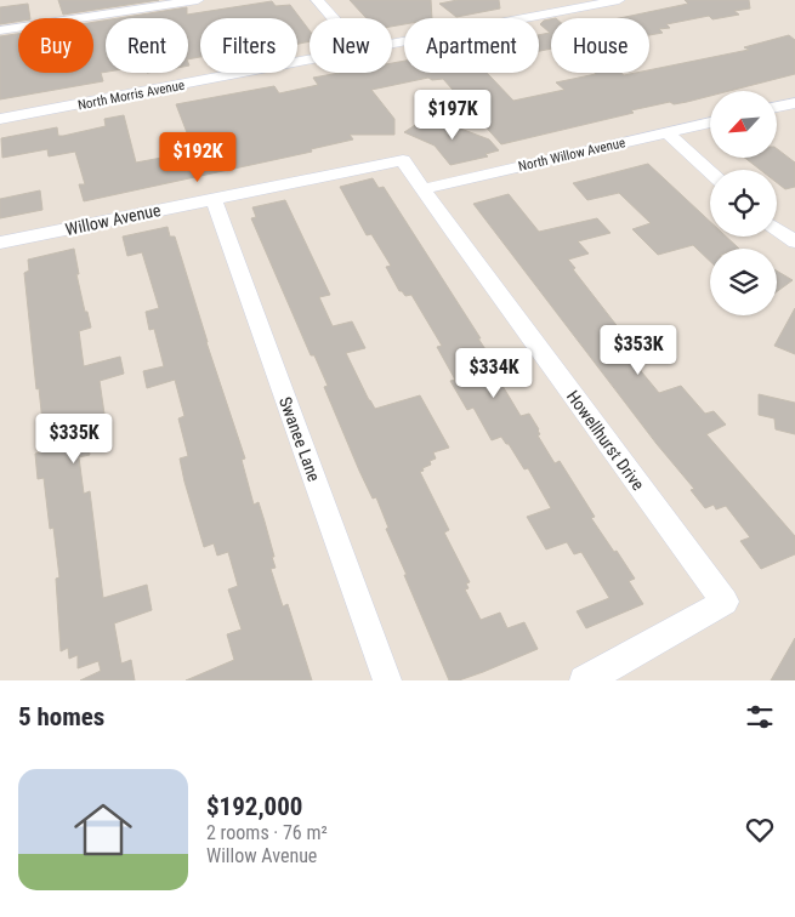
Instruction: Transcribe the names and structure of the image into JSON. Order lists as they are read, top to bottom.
{
  "streets": {
    "street": [
      "North Morris Avenue",
      "North Willow Avenue",
      "Willow Avenue",
      "Swanee Lane",
      "Howellhurst Drive"
    ]
  },
  "crossings": [
    ["North Willow Avenue", "Howellhurst Drive"],
    ["Willow Avenue", "Swanee Lane"],
    ["Willow Avenue", "Howellhurst Drive"]
  ],
  "north": "bottom left",
  "page": {
    "chip": [
      "Buy",
      "Rent",
      "Filters",
      "New",
      "Apartment",
      "House"
    ],
    "price": [
      "$197K",
      "$192K",
      "$353K",
      "$334K",
      "$335K"
    ],
    "heading": "5 homes",
    "list": [
      {
        "name": "$192,000",
        "note": "2 rooms · 76 m² · Willow Avenue"
      }
    ]
  }
}
